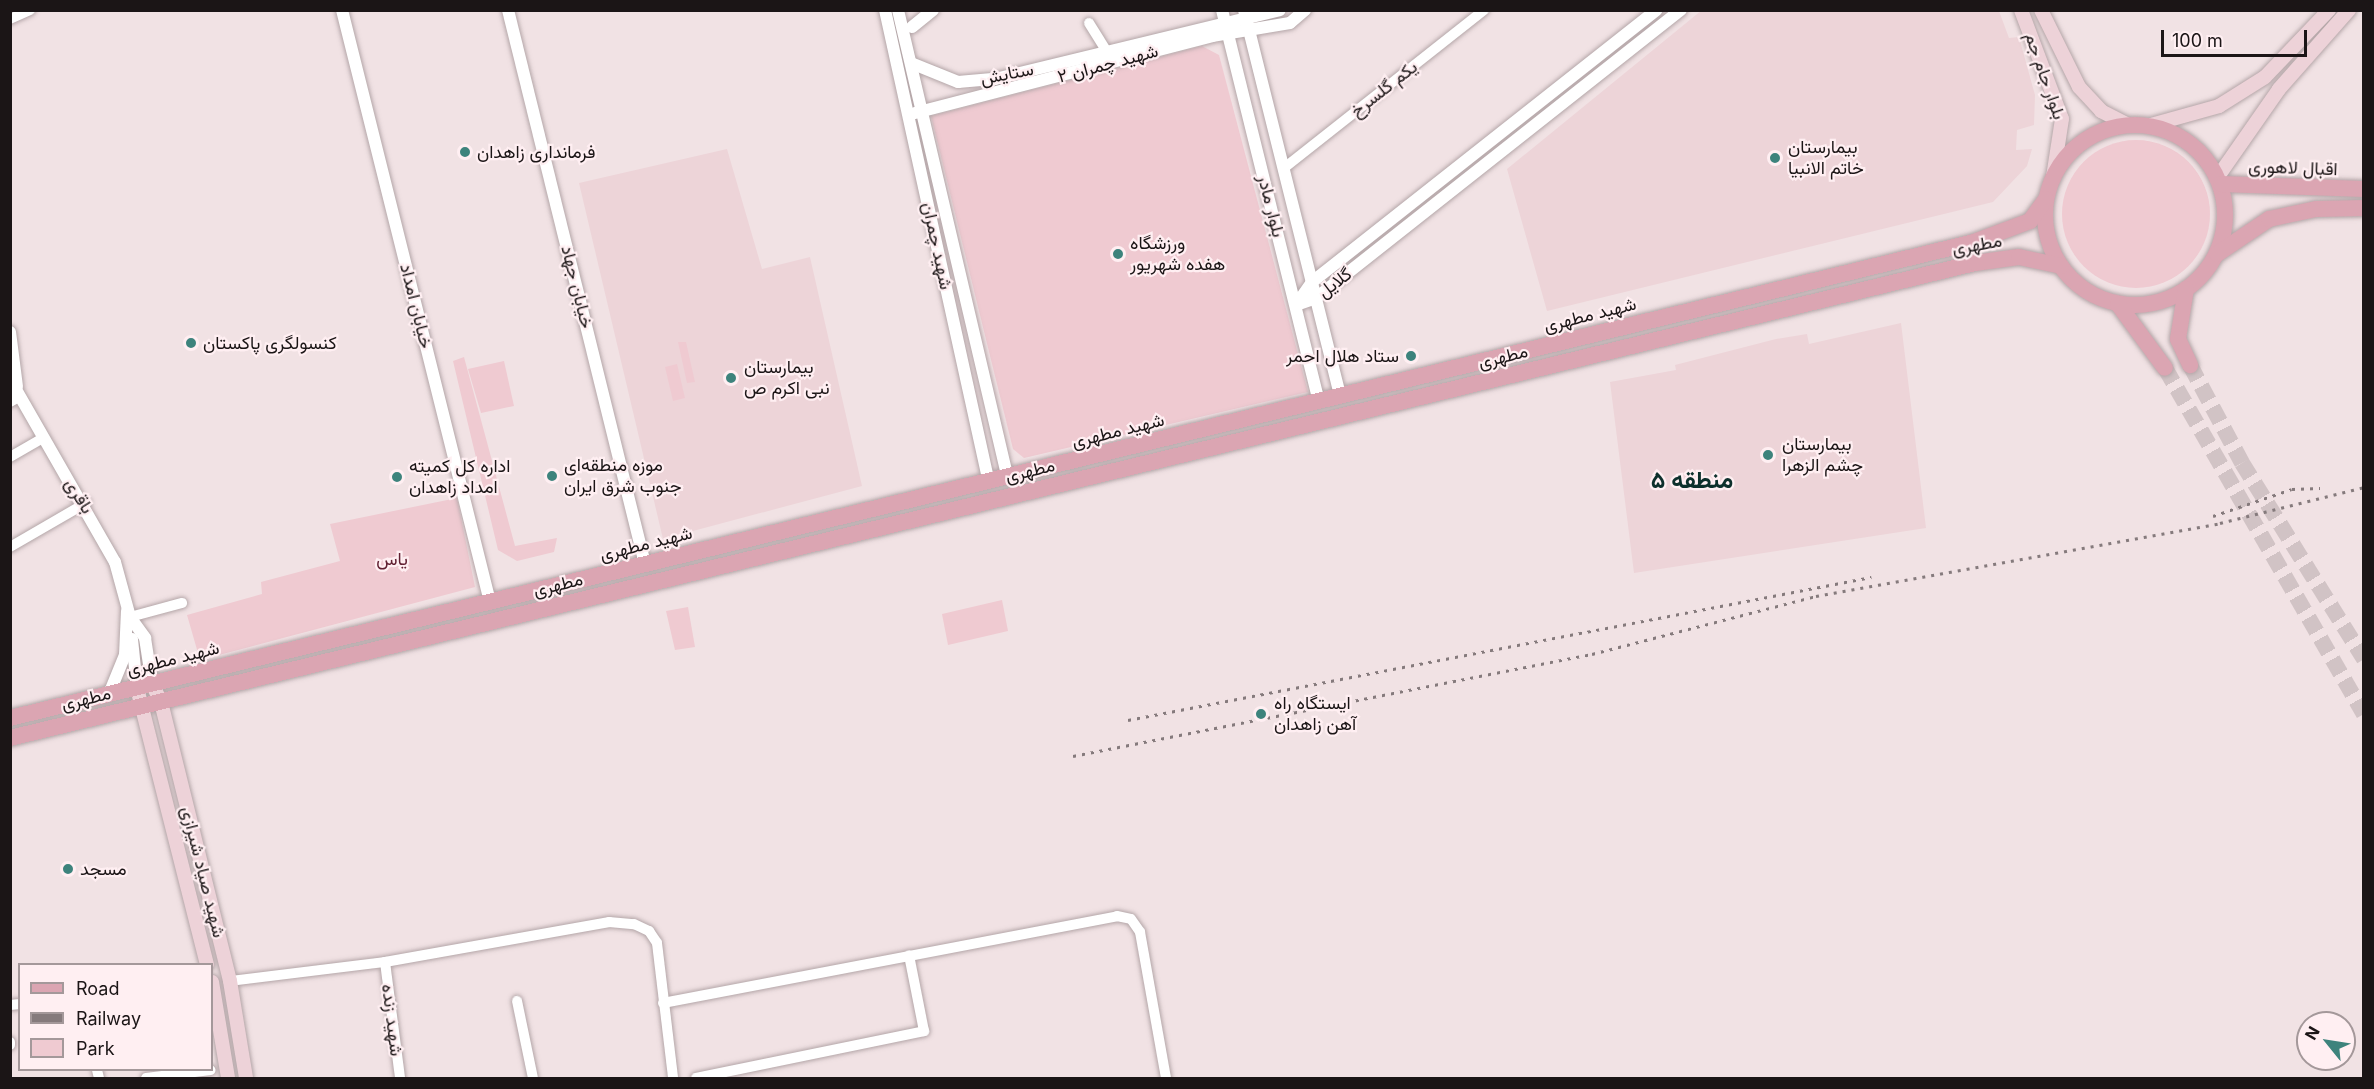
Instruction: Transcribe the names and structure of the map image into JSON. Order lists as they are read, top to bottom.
{
  "streets": {
    "main road": [
      "بلوار جام جم",
      "اقبال لاهوری",
      "مطهری",
      "شهید مطهری",
      "شهید صیاد شیرازی"
    ],
    "street": [
      "شهید چمران ۲",
      "ستایش",
      "یکم گلسرخ",
      "بلوار مادر",
      "شهید چمران",
      "گلایل",
      "خیابان جهاد",
      "خیابان امداد",
      "باقری",
      "شهید زنده"
    ]
  },
  "crossings": [
    ["شهید چمران ۲", "بلوار مادر"],
    ["شهید چمران ۲", "شهید چمران"],
    ["ستایش", "بلوار مادر"],
    ["ستایش", "شهید چمران"],
    ["بلوار جام جم", "اقبال لاهوری"],
    ["بلوار جام جم", "مطهری"],
    ["بلوار جام جم", "شهید مطهری"],
    ["یکم گلسرخ", "بلوار مادر"],
    ["اقبال لاهوری", "مطهری"],
    ["اقبال لاهوری", "شهید مطهری"],
    ["بلوار مادر", "گلایل"],
    ["بلوار مادر", "شهید مطهری"],
    ["مطهری", "شهید مطهری"],
    ["مطهری", "شهید صیاد شیرازی"],
    ["شهید چمران", "شهید مطهری"],
    ["خیابان جهاد", "شهید مطهری"],
    ["خیابان امداد", "شهید مطهری"],
    ["شهید مطهری", "شهید صیاد شیرازی"]
  ],
  "districts": ["منطقه ۵"],
  "parks": ["یاس"],
  "places": [
    "فرمانداری زاهدان",
    "بیمارستان خاتم الانبیا",
    "ورزشگاه هفده شهریور",
    "کنسولگری پاکستان",
    "ستاد هلال احمر",
    "بیمارستان نبی اکرم ص",
    "بیمارستان چشم الزهرا",
    "موزه منطقه‌ای جنوب شرق ایران",
    "اداره کل کمیته امداد زاهدان",
    "ایستگاه راه آهن زاهدان",
    "مسجد"
  ],
  "legend": ["Road", "Railway", "Park"],
  "scale_bar": "100 m",
  "north": "top left"
}
